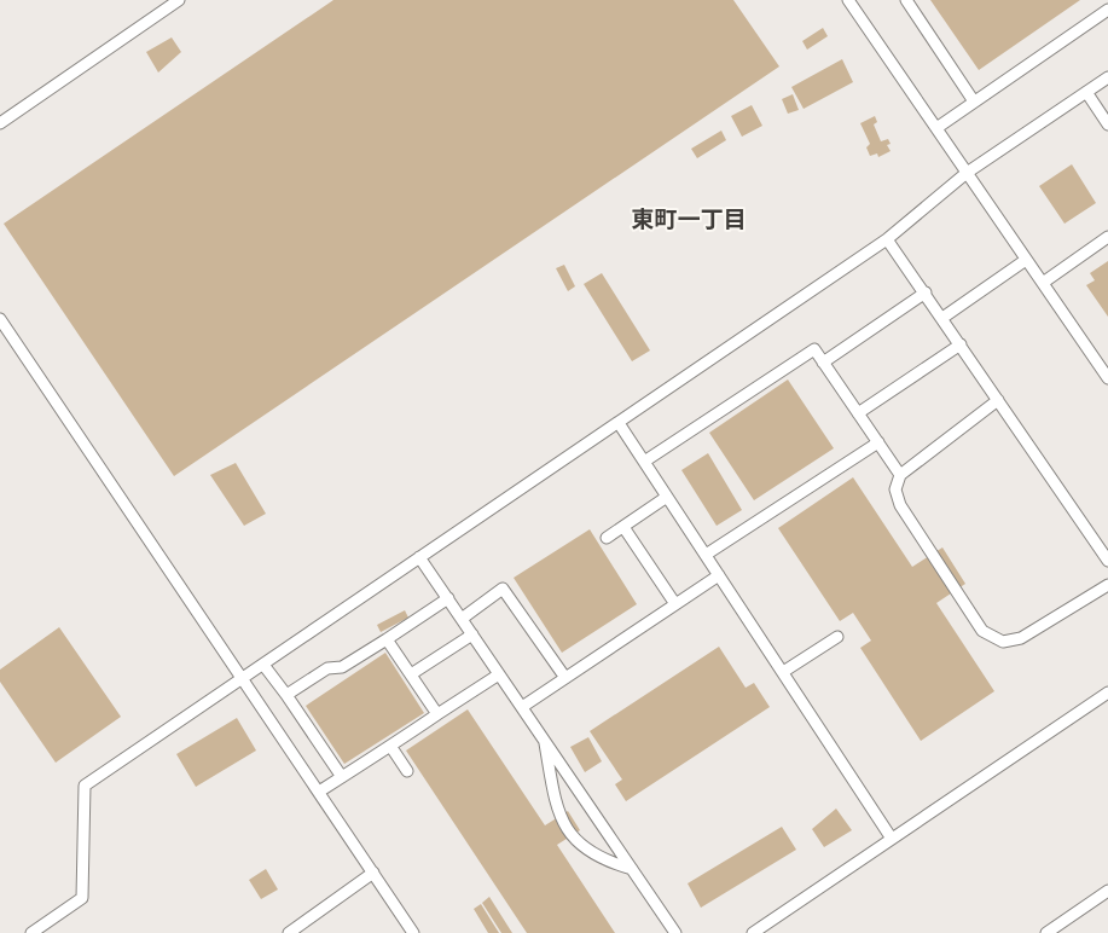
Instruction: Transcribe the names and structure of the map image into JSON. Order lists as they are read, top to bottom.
{
  "districts": ["東町一丁目"]
}
